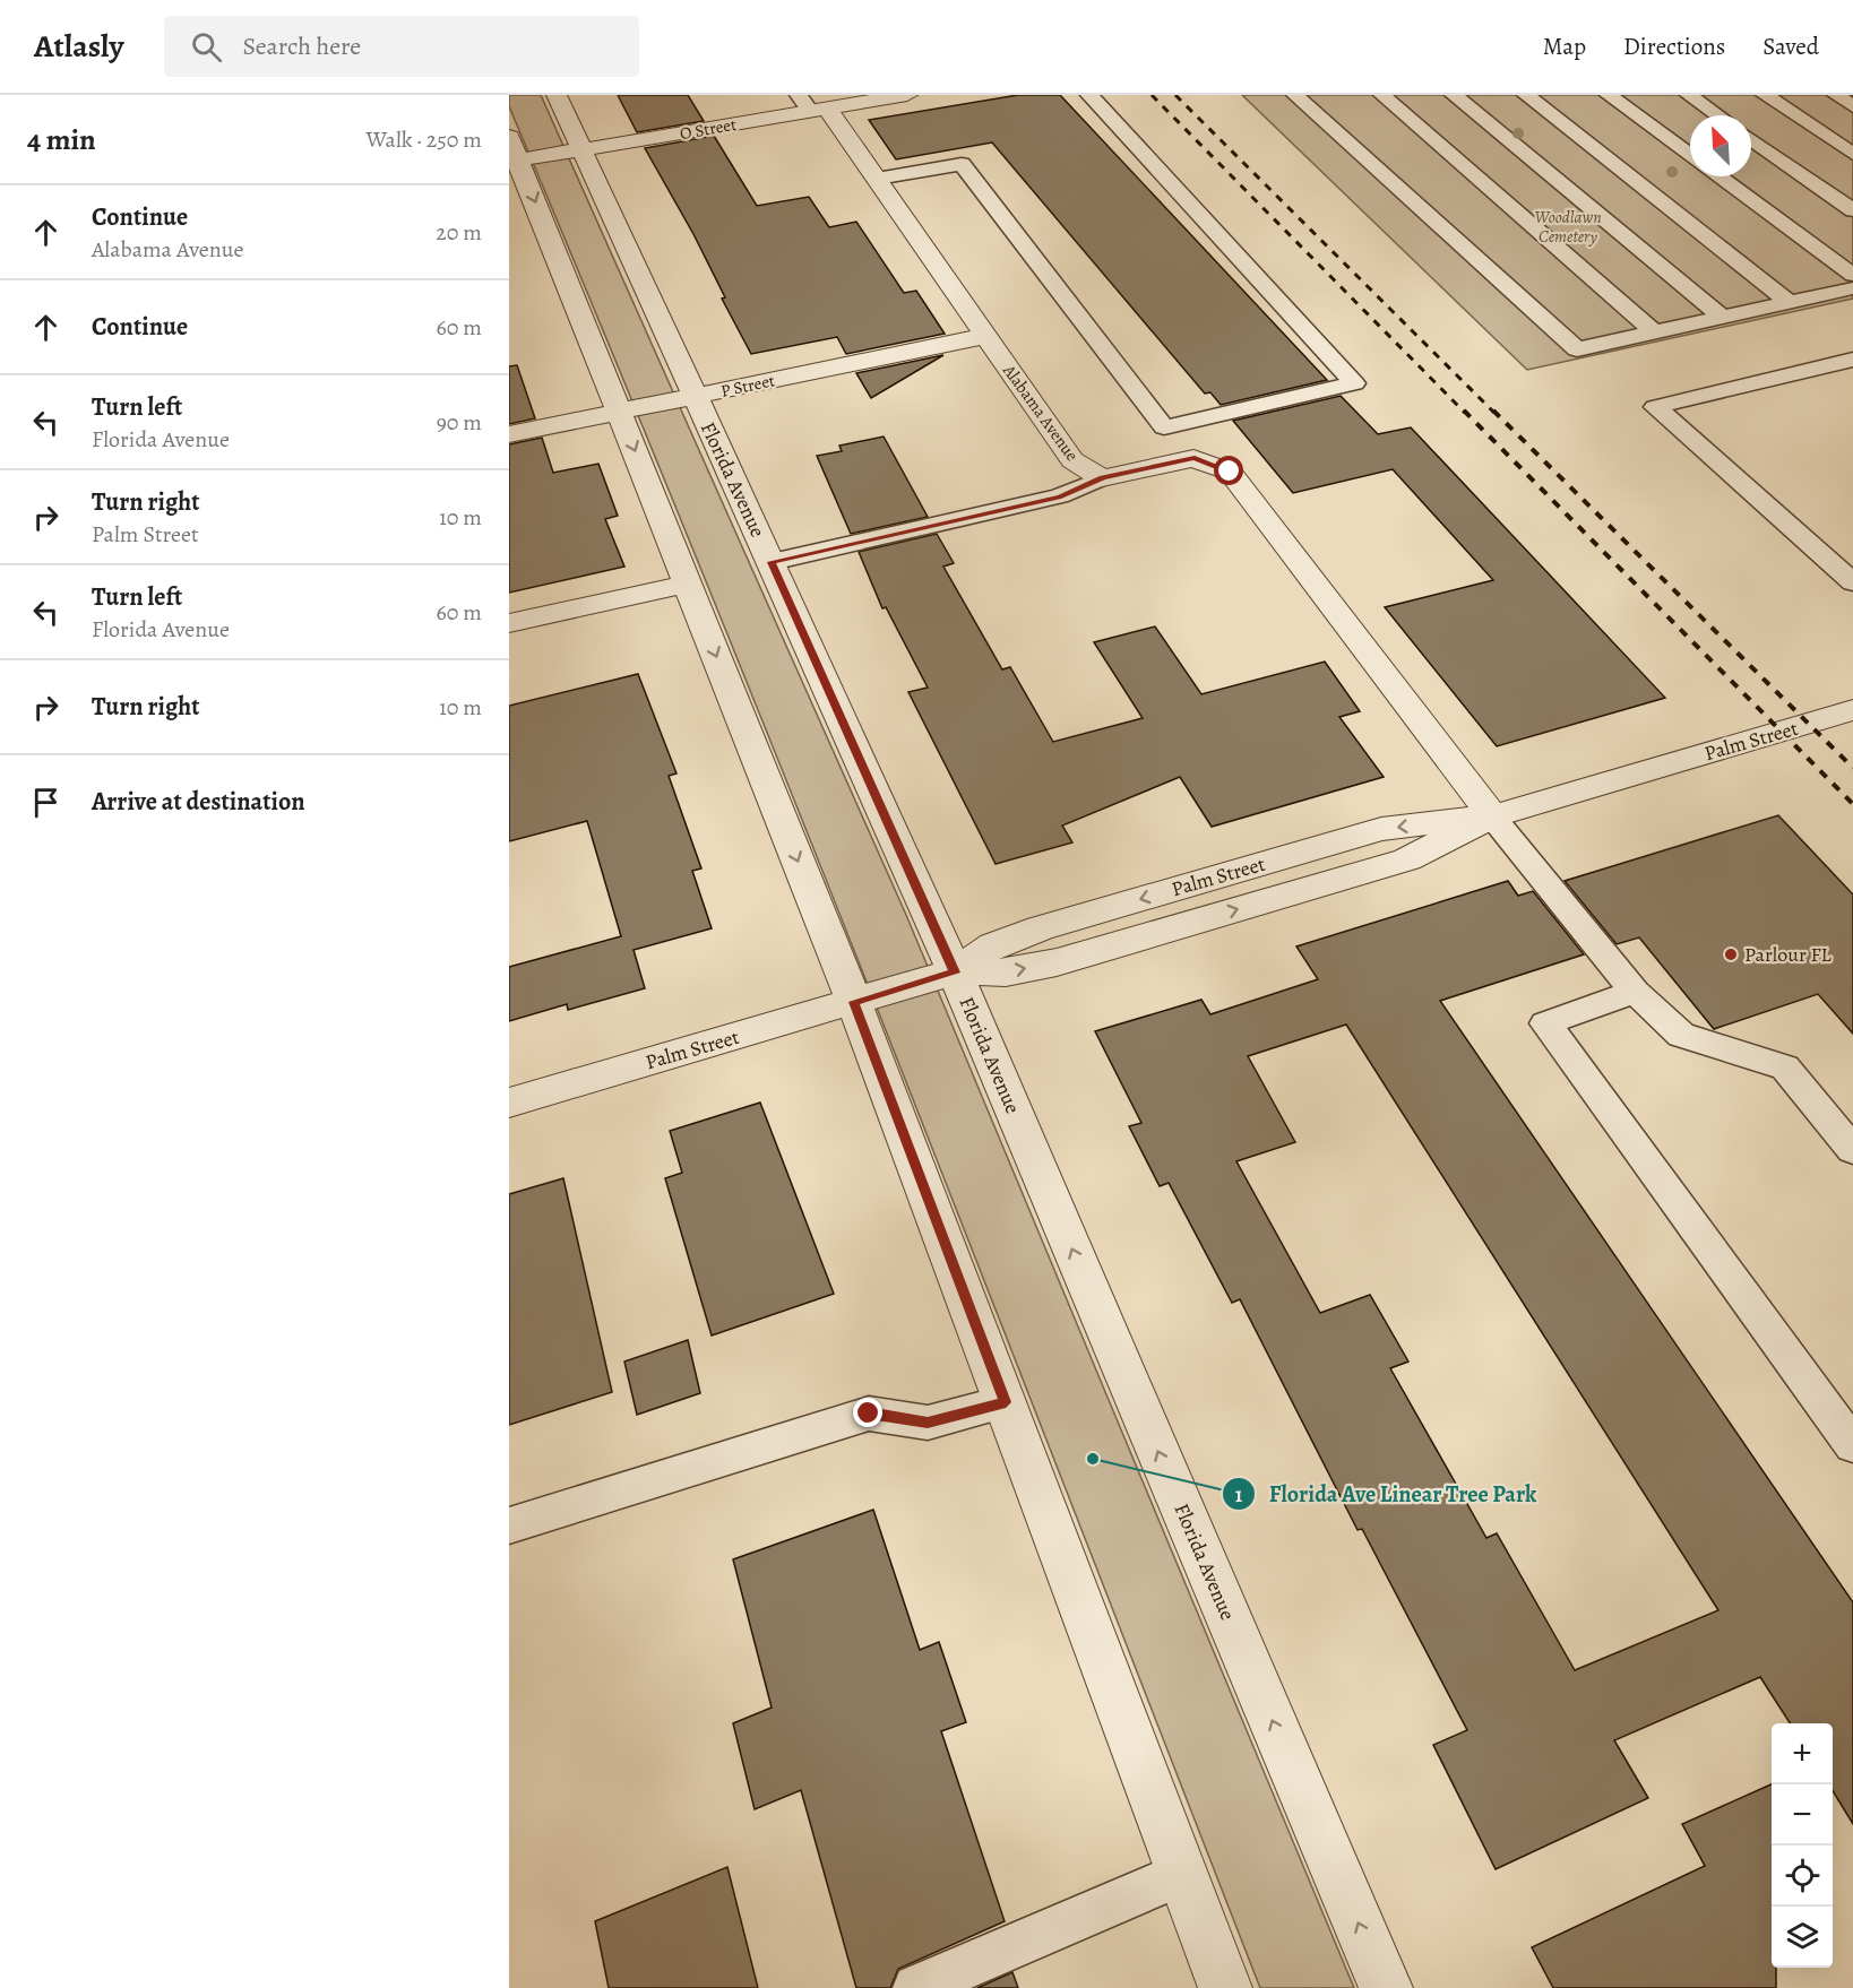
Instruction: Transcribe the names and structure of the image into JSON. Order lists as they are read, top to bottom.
{
  "streets": {
    "street": [
      "O Street",
      "P Street",
      "Alabama Avenue",
      "Florida Avenue",
      "Palm Street"
    ]
  },
  "crossings": [
    ["O Street", "Alabama Avenue"],
    ["O Street", "Florida Avenue"],
    ["P Street", "Alabama Avenue"],
    ["P Street", "Florida Avenue"],
    ["Florida Avenue", "Palm Street"]
  ],
  "parks": ["Woodlawn Cemetery"],
  "places": ["Parlour FL", "Florida Ave Linear Tree Park"],
  "north": "top left",
  "page": {
    "header": "Atlasly",
    "search": "Search here",
    "nav": ["Map", "Directions", "Saved"],
    "heading": ["4 min", "Walk · 250 m"],
    "list": [
      ["Continue", "Alabama Avenue", "20 m"],
      ["Continue", "60 m"],
      ["Turn left", "Florida Avenue", "90 m"],
      ["Turn right", "Palm Street", "10 m"],
      ["Turn left", "Florida Avenue", "60 m"],
      ["Turn right", "10 m"],
      "Arrive at destination"
    ],
    "map_buttons": ["+", "−"]
  }
}
